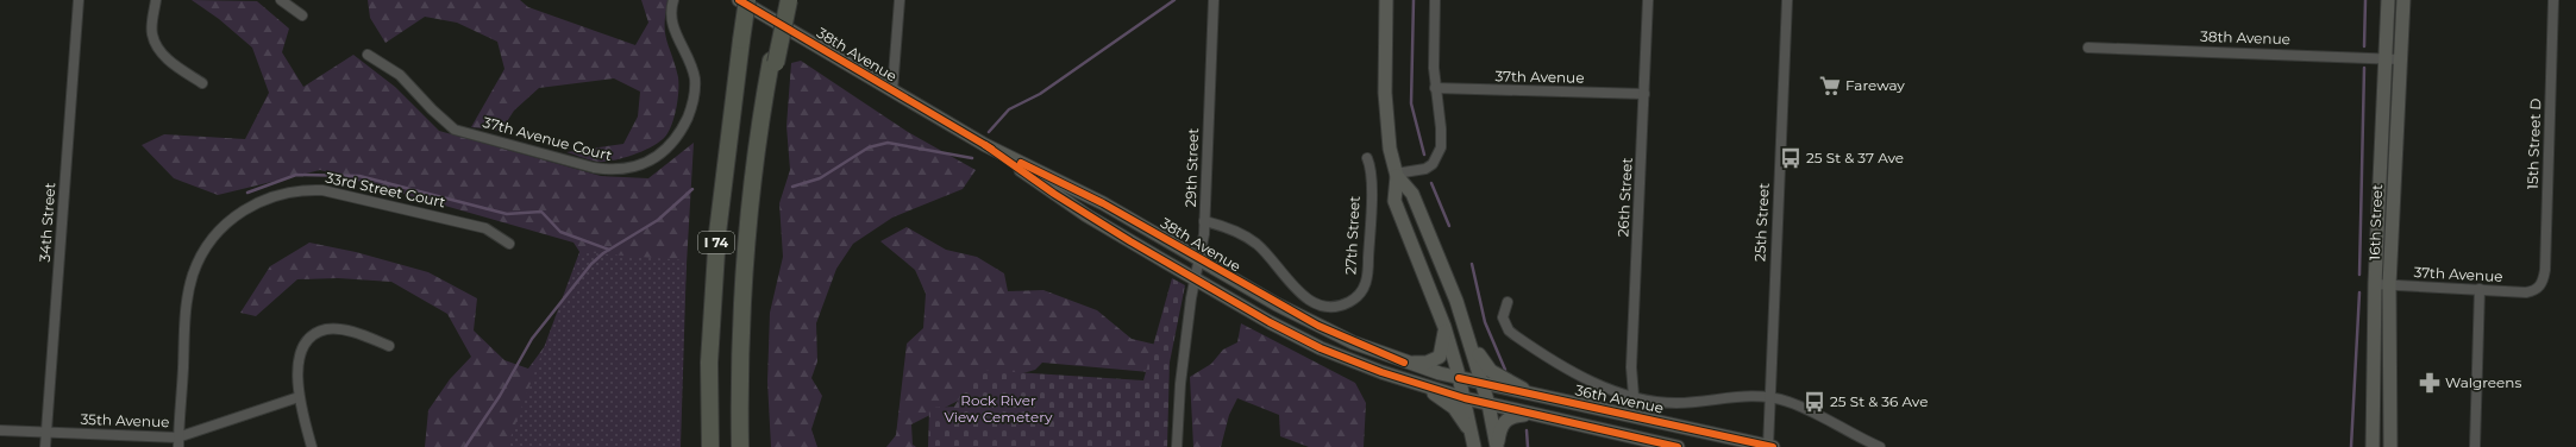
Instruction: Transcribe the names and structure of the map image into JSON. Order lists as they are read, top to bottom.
{
  "streets": {
    "highway": ["I 74"],
    "main road": ["38th Avenue", "16th Street", "36th Avenue"],
    "street": [
      "37th Avenue",
      "37th Avenue Court",
      "15th Street D",
      "29th Street",
      "33rd Street Court",
      "26th Street",
      "34th Street",
      "25th Street",
      "27th Street",
      "35th Avenue"
    ]
  },
  "crossings": [
    ["38th Avenue", "29th Street"],
    ["38th Avenue", "16th Street"],
    ["38th Avenue", "36th Avenue"],
    ["37th Avenue", "15th Street D"],
    ["37th Avenue", "26th Street"],
    ["37th Avenue", "16th Street"],
    ["29th Street", "27th Street"],
    ["33rd Street Court", "35th Avenue"],
    ["26th Street", "36th Avenue"],
    ["34th Street", "35th Avenue"],
    ["25th Street", "36th Avenue"]
  ],
  "parks": ["Rock River View Cemetery"],
  "places": {
    "supermarket": ["Fareway"],
    "bus stop": ["25 St & 37 Ave", "25 St & 36 Ave"],
    "pharmacy": ["Walgreens"]
  }
}
